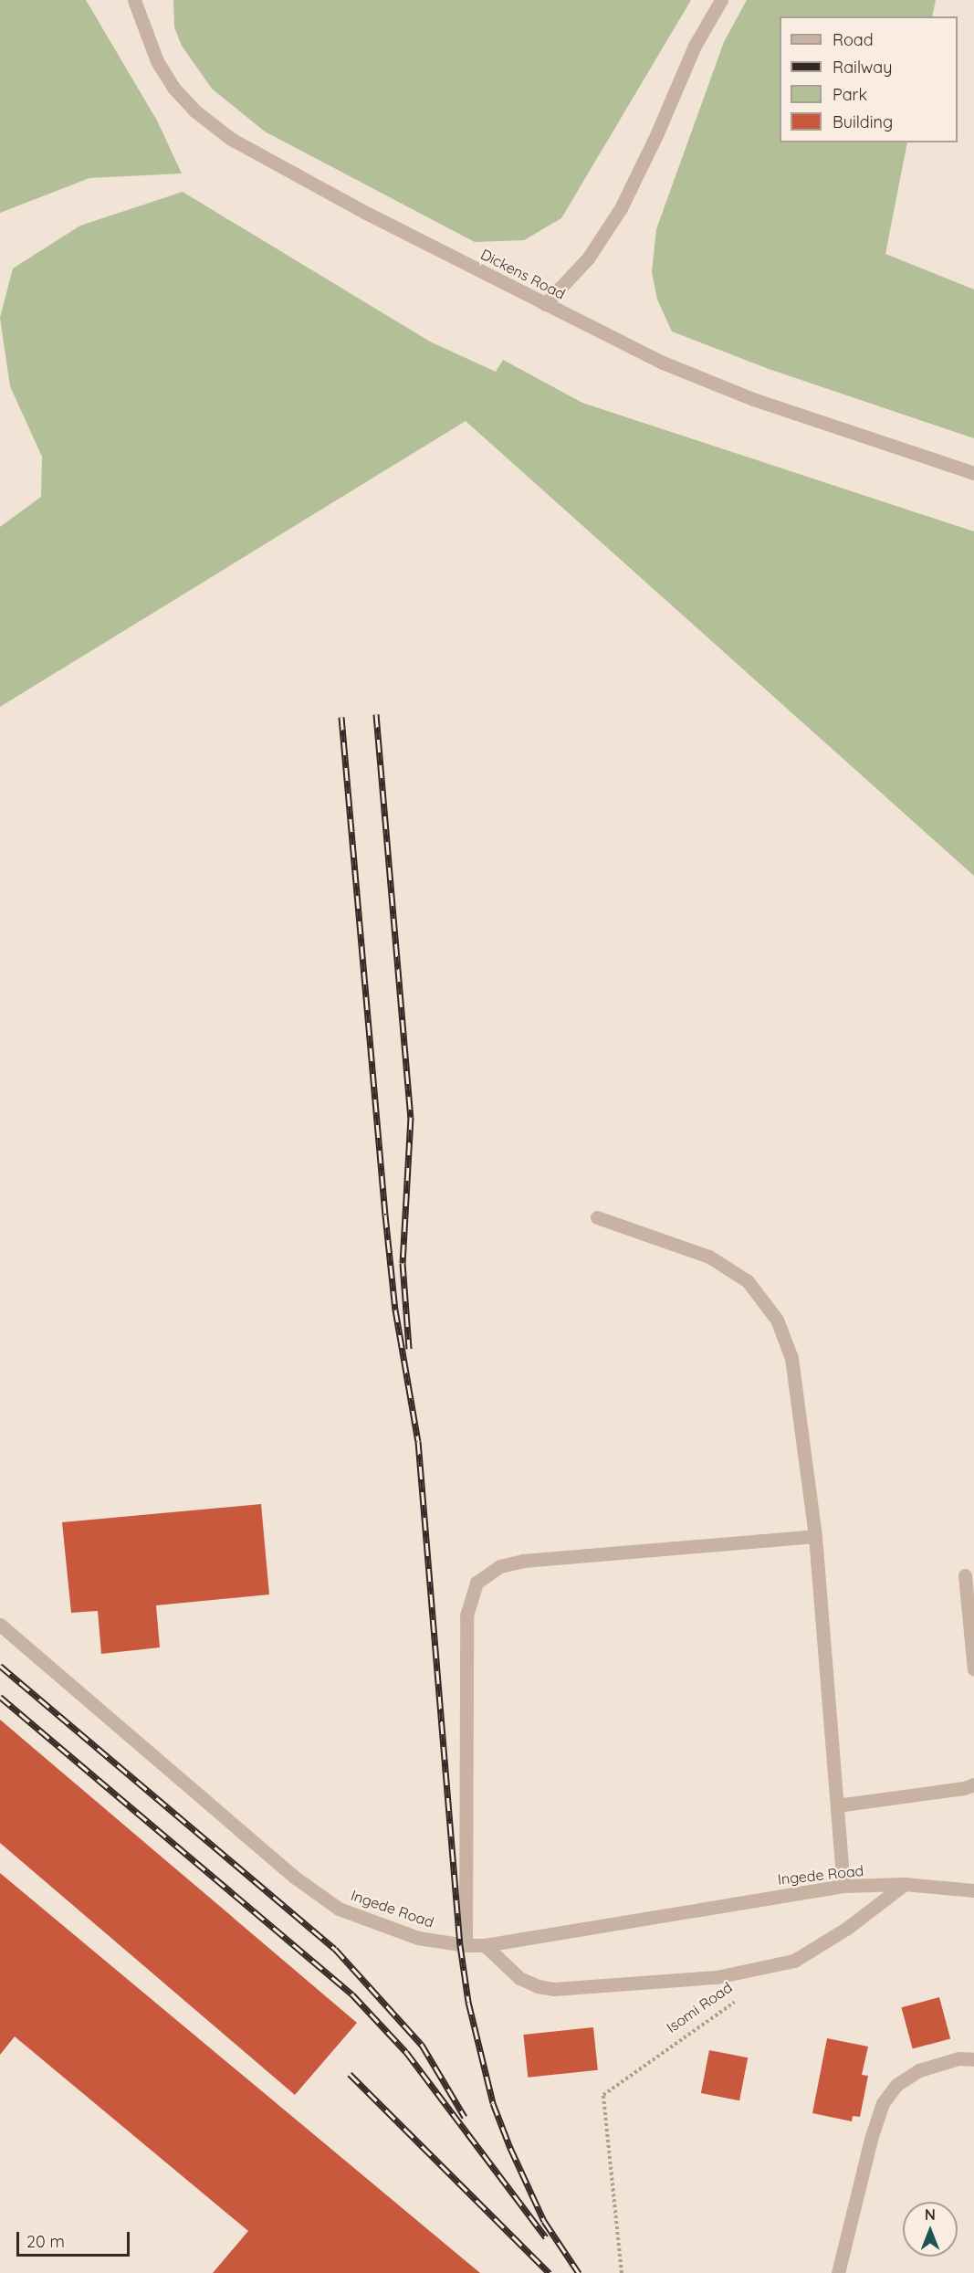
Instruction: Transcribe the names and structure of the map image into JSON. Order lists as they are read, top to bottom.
{
  "streets": {
    "lane": ["Dickens Road", "Ingede Road"],
    "path": ["Isomi Road"]
  },
  "legend": [
    "Road",
    "Railway",
    "Park",
    "Building"
  ],
  "scale_bar": "20 m",
  "north": "top"
}
